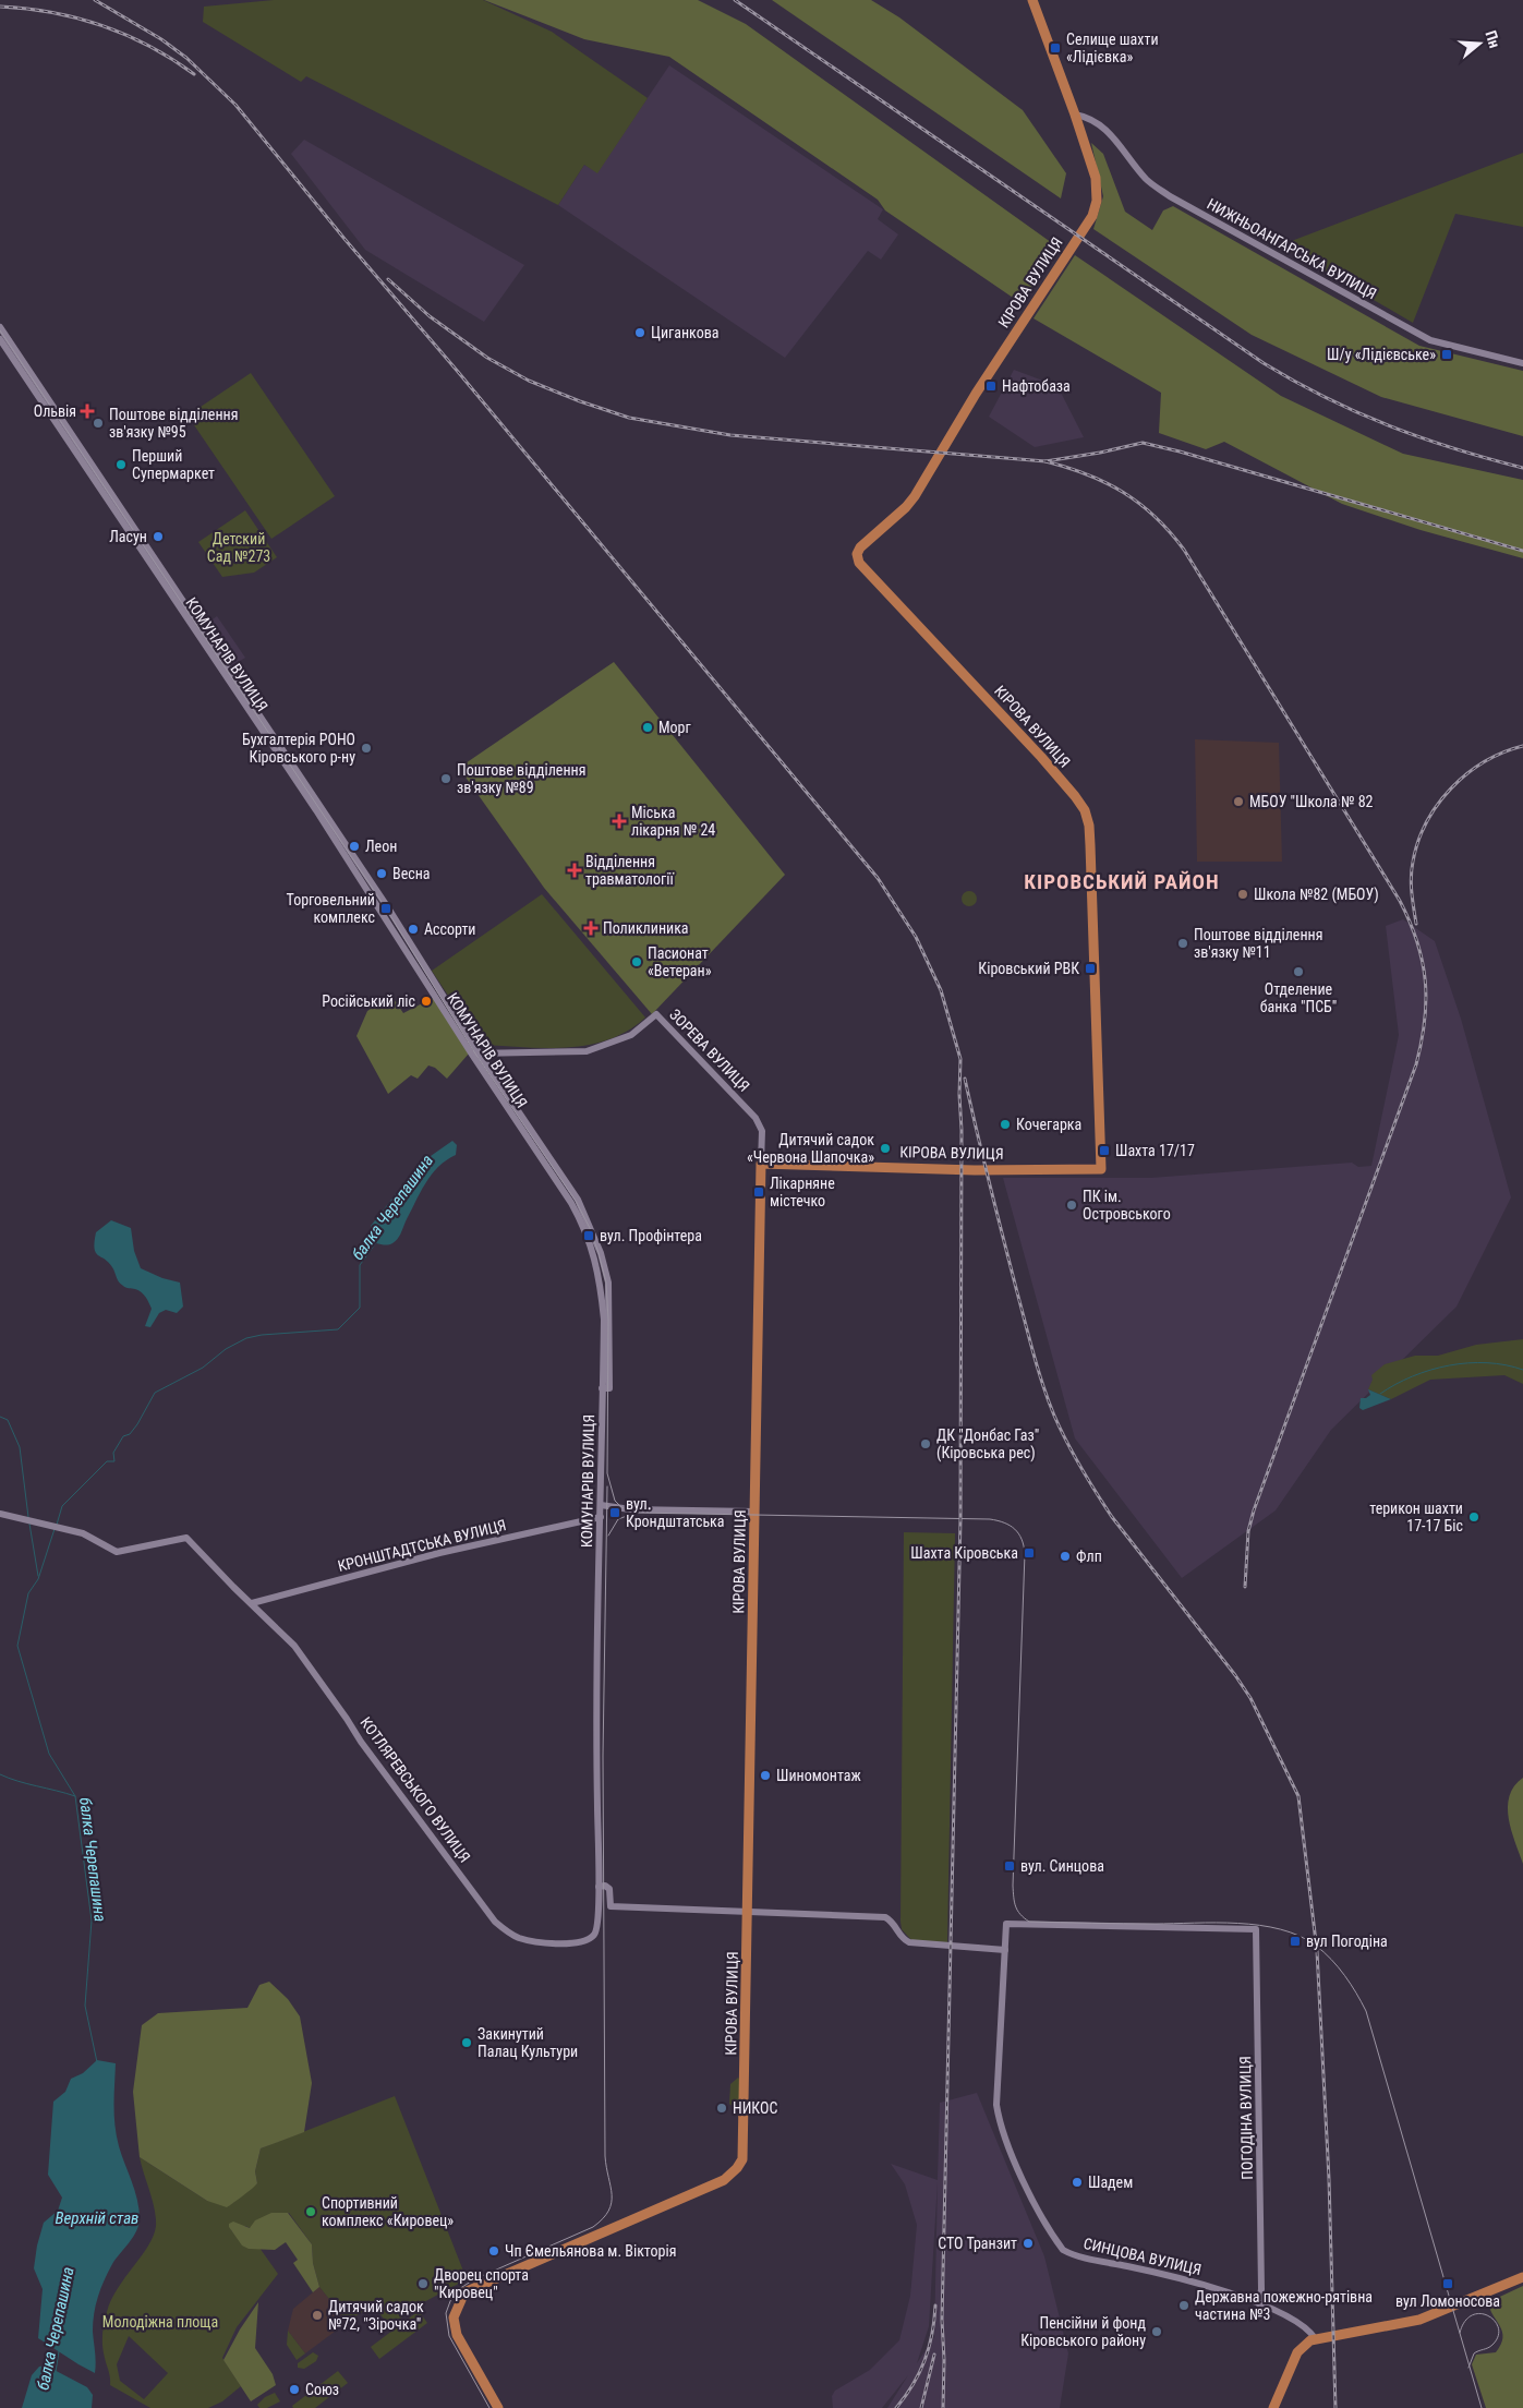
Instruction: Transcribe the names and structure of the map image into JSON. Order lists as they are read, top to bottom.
{
  "streets": {
    "main road": ["КІРОВА ВУЛИЦЯ"],
    "street": [
      "НИЖНЬОАНГАРСЬКА ВУЛИЦЯ",
      "КОМУНАРІВ ВУЛИЦЯ",
      "ЗОРЕВА ВУЛИЦЯ",
      "КРОНШТАДТСЬКА ВУЛИЦЯ",
      "КОТЛЯРЕВСЬКОГО ВУЛИЦЯ",
      "ПОГОДІНА ВУЛИЦЯ",
      "СИНЦОВА ВУЛИЦЯ"
    ]
  },
  "crossings": [
    ["НИЖНЬОАНГАРСЬКА ВУЛИЦЯ", "КІРОВА ВУЛИЦЯ"],
    ["КІРОВА ВУЛИЦЯ", "ЗОРЕВА ВУЛИЦЯ"],
    ["КОМУНАРІВ ВУЛИЦЯ", "ЗОРЕВА ВУЛИЦЯ"],
    ["КОМУНАРІВ ВУЛИЦЯ", "КРОНШТАДТСЬКА ВУЛИЦЯ"],
    ["КОМУНАРІВ ВУЛИЦЯ", "КОТЛЯРЕВСЬКОГО ВУЛИЦЯ"],
    ["КРОНШТАДТСЬКА ВУЛИЦЯ", "КОТЛЯРЕВСЬКОГО ВУЛИЦЯ"],
    ["ПОГОДІНА ВУЛИЦЯ", "СИНЦОВА ВУЛИЦЯ"]
  ],
  "districts": ["КІРОВСЬКИЙ РАЙОН"],
  "water": ["балка Черепашина", "Верхній став"],
  "parks": ["Детский Сад №273", "Молодіжна площа"],
  "places": {
    "transit": [
      "Селище шахти «Лідієвка»",
      "Ш/у «Лідієвське»",
      "Нафтобаза",
      "Торговельний комплекс",
      "Кіровський РВК",
      "Шахта 17/17",
      "Лікарняне містечко",
      "вул. Профінтера",
      "вул. Крондштатська",
      "Шахта Кіровська",
      "вул. Синцова",
      "вул Погодіна",
      "вул Ломоносова"
    ],
    "other": [
      "Циганкова",
      "Поштове відділення зв'язку №95",
      "Перший Супермаркет",
      "Ласун",
      "Морг",
      "Бухгалтерія РОНО Кіровського р-ну",
      "Поштове відділення зв'язку №89",
      "МБОУ \"Школа № 82",
      "Леон",
      "Весна",
      "Школа №82 (МБОУ)",
      "Ассорти",
      "Поштове відділення зв'язку №11",
      "Пасионат «Ветеран»",
      "Отделение банка \"ПСБ\"",
      "Російський ліс",
      "Кочегарка",
      "Дитячий садок «Червона Шапочка»",
      "ПК ім. Островського",
      "ДК \"Донбас Газ\" (Кіровська рес)",
      "терикон шахти 17-17 Біс",
      "Флп",
      "Шиномонтаж",
      "Закинутий Палац Культури",
      "НИКОС",
      "Шадем",
      "Cпортивний комплекс «Кировец»",
      "СТО Транзит",
      "Чп Ємельянова м. Вікторія",
      "Дворец спорта \"Кировец\"",
      "Державна пожежно-рятівна частина №3",
      "Дитячий садок №72, \"Зірочка\"",
      "Пенсійни й фонд Кіровського району",
      "Союз"
    ],
    "health": [
      "Ольвія",
      "Міська лікарня № 24",
      "Відділення травматології",
      "Поликлиника"
    ]
  },
  "north": "right"
}
